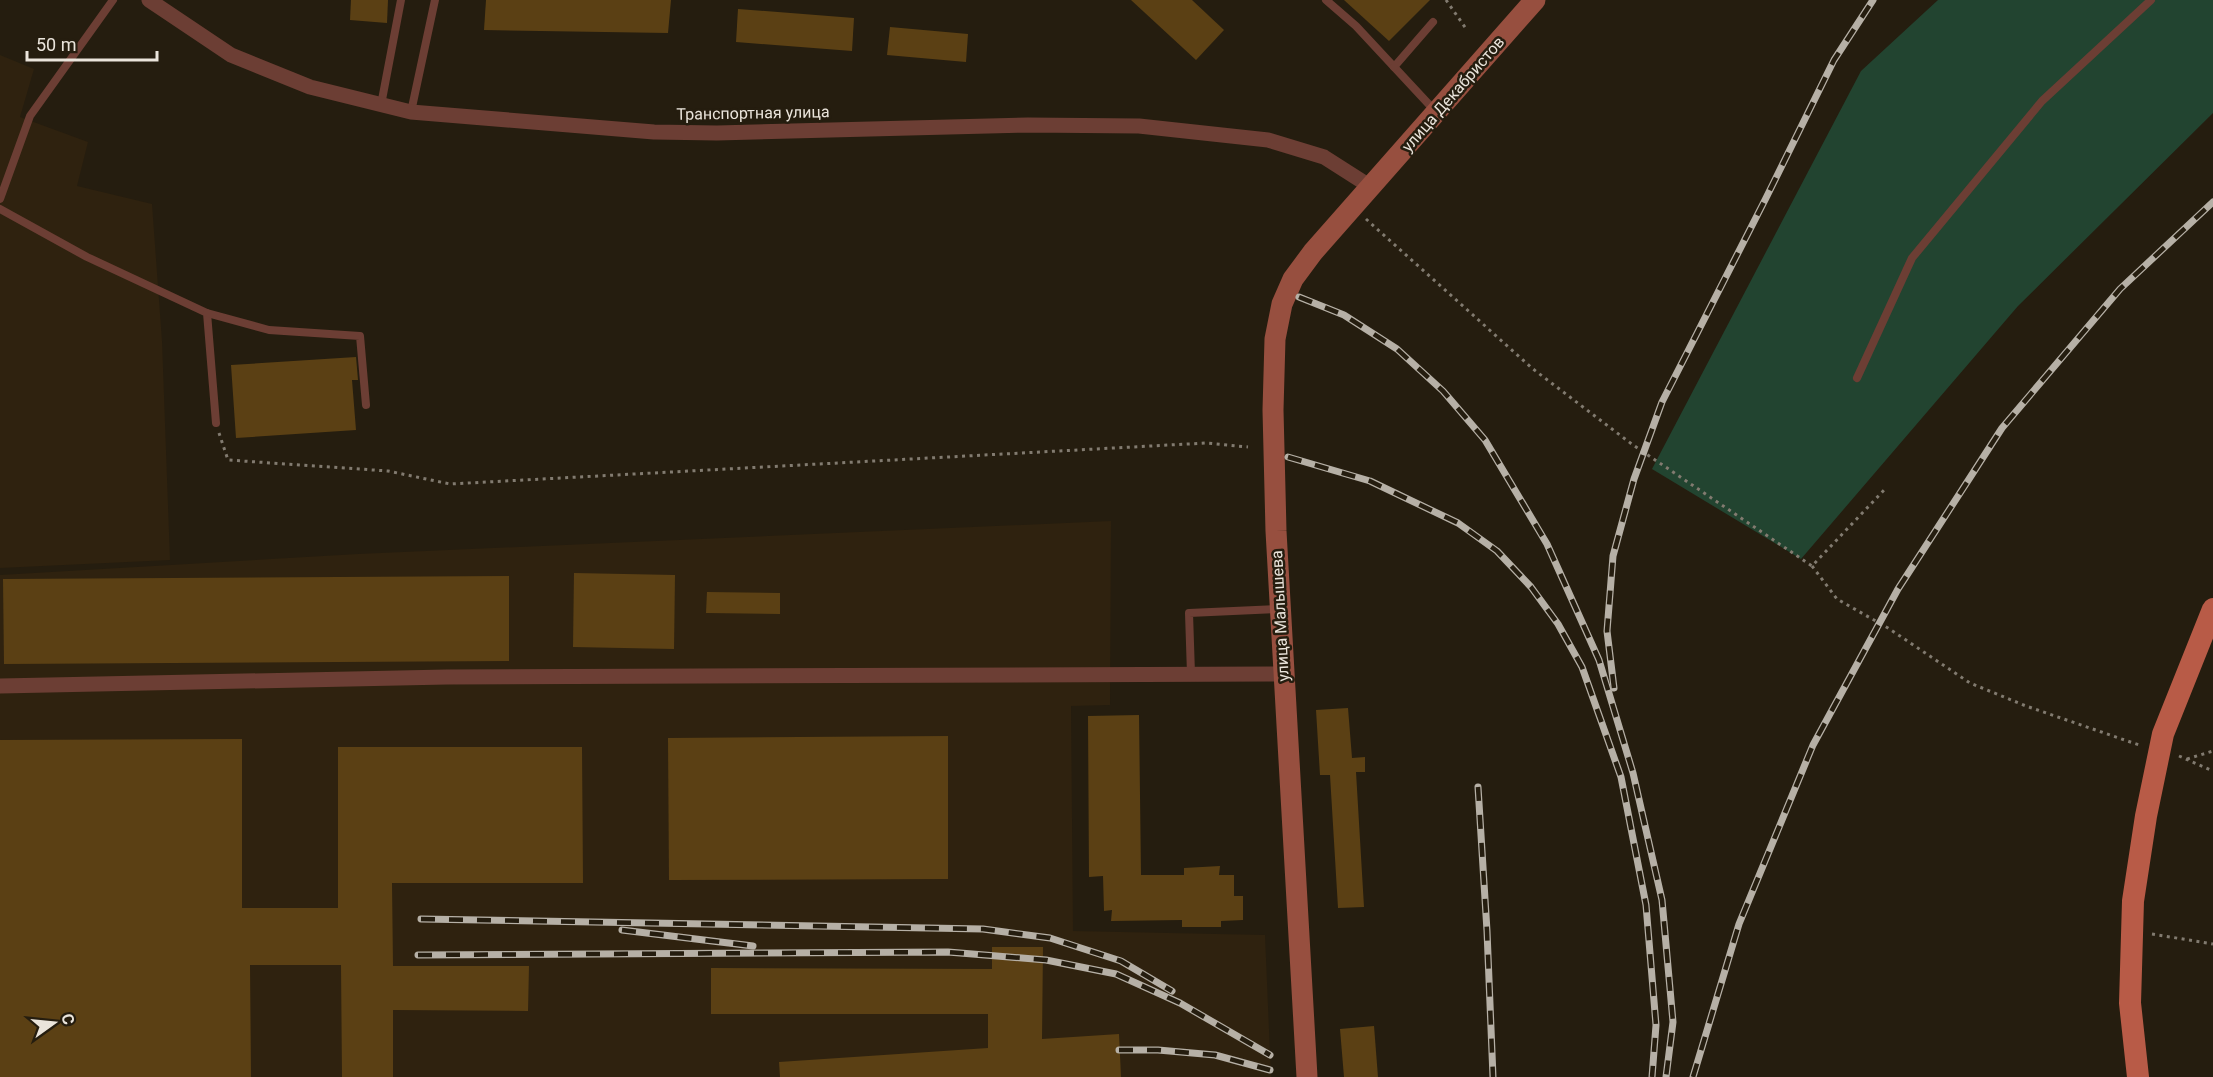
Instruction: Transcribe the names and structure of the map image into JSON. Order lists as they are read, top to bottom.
{
  "streets": {
    "main road": ["улица Декабристов", "улица Малышева"],
    "street": ["Транспортная улица"]
  },
  "crossings": [
    ["улица Декабристов", "Транспортная улица"],
    ["улица Декабристов", "улица Малышева"],
    ["Транспортная улица", "улица Малышева"]
  ],
  "scale_bar": "50 m",
  "north": "right"
}
